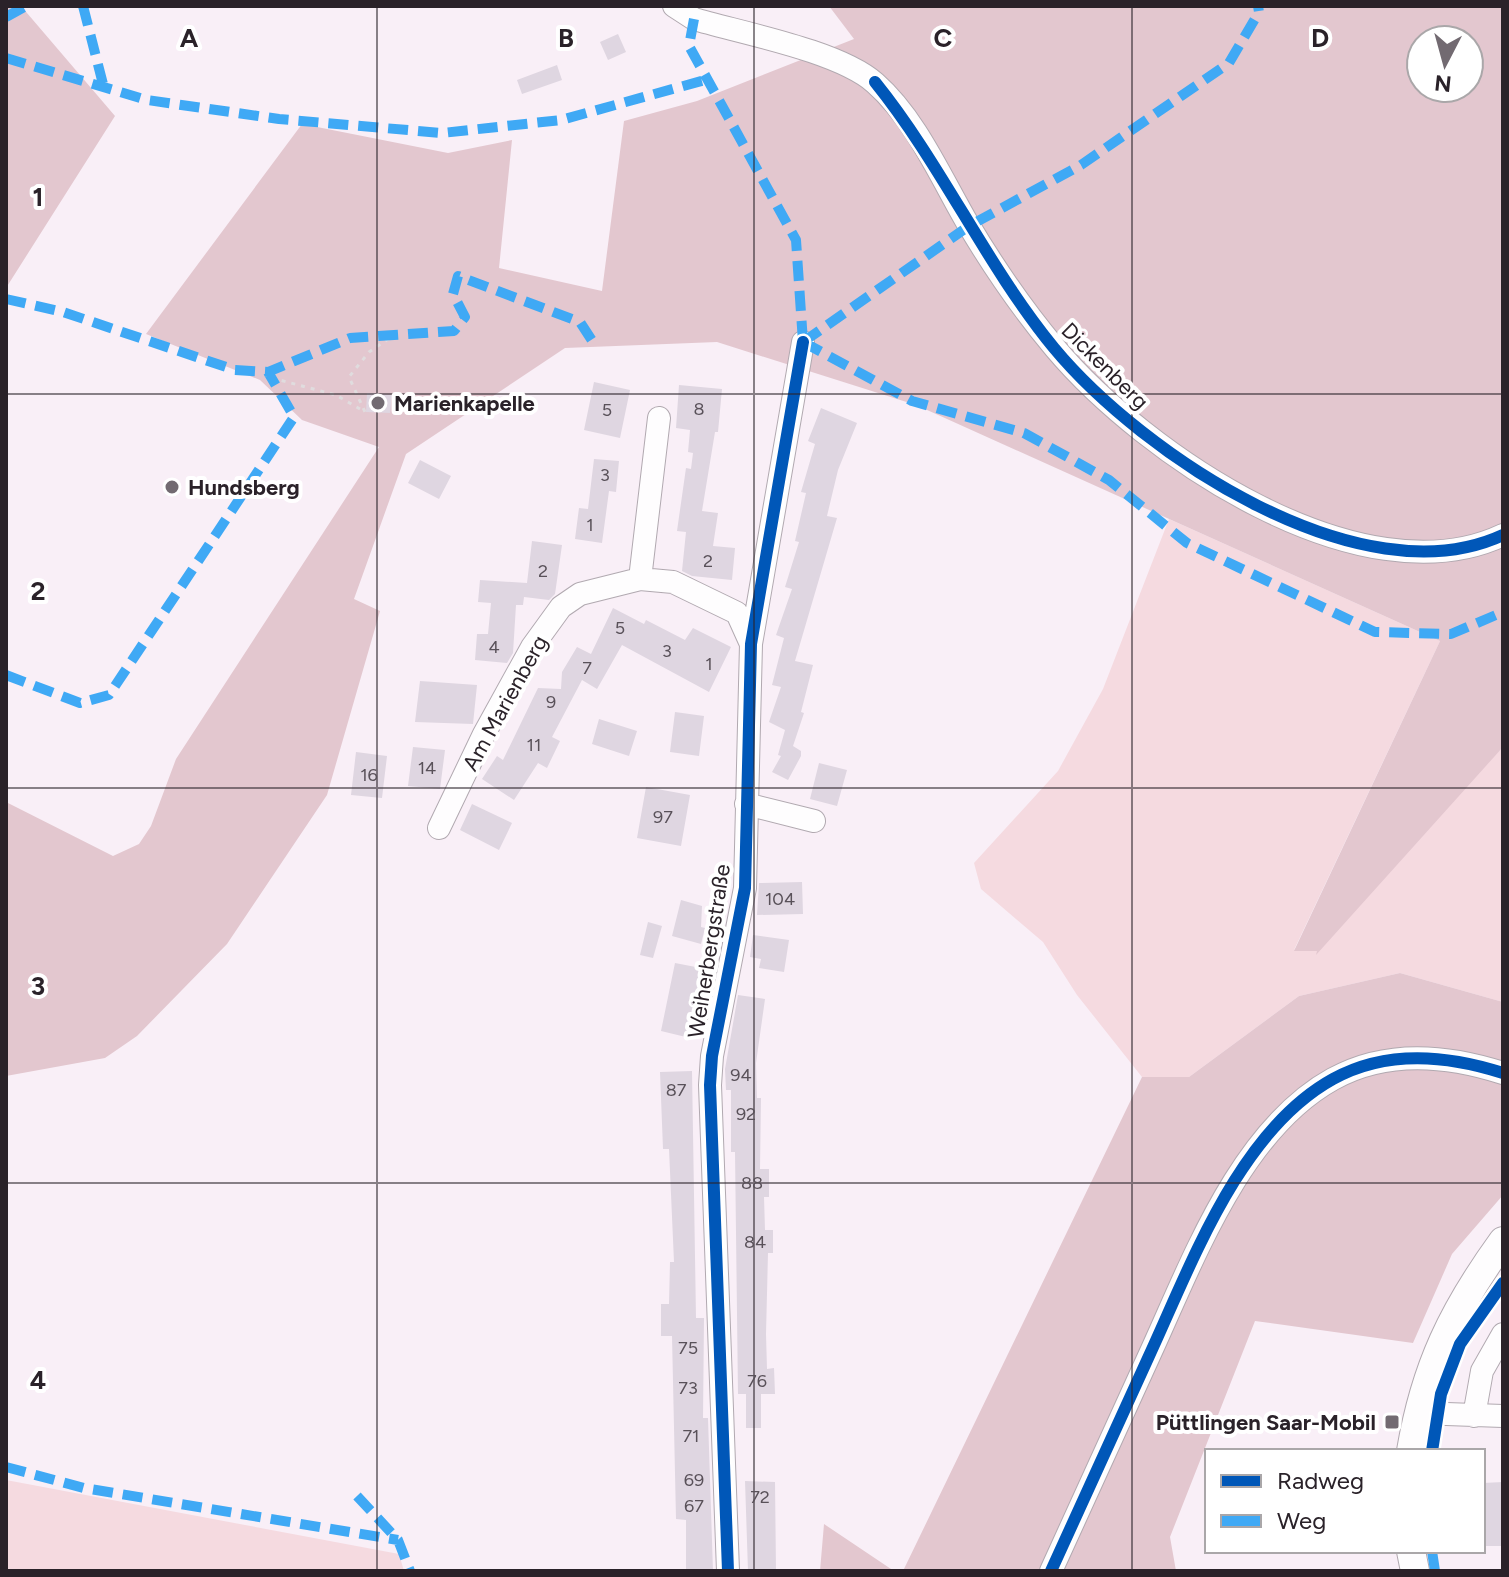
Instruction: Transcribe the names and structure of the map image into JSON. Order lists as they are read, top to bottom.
{
  "streets": {
    "street": ["Dickenberg", "Am Marienberg", "Weiherbergstraße"]
  },
  "crossings": [
    ["Am Marienberg", "Weiherbergstraße"]
  ],
  "places": {
    "other": ["Marienkapelle", "Hundsberg"],
    "transit": ["Püttlingen Saar-Mobil"]
  },
  "house_numbers": [
    "8",
    "5",
    "3",
    "1",
    "2",
    "2",
    "5",
    "4",
    "3",
    "1",
    "7",
    "9",
    "11",
    "14",
    "16",
    "97",
    "104",
    "94",
    "87",
    "92",
    "88",
    "84",
    "75",
    "76",
    "73",
    "71",
    "69",
    "72",
    "67"
  ],
  "legend": ["Radweg", "Weg"],
  "north": "bottom",
  "grid": {
    "columns": [
      "A",
      "B",
      "C",
      "D"
    ],
    "rows": [
      "1",
      "2",
      "3",
      "4"
    ]
  }
}
